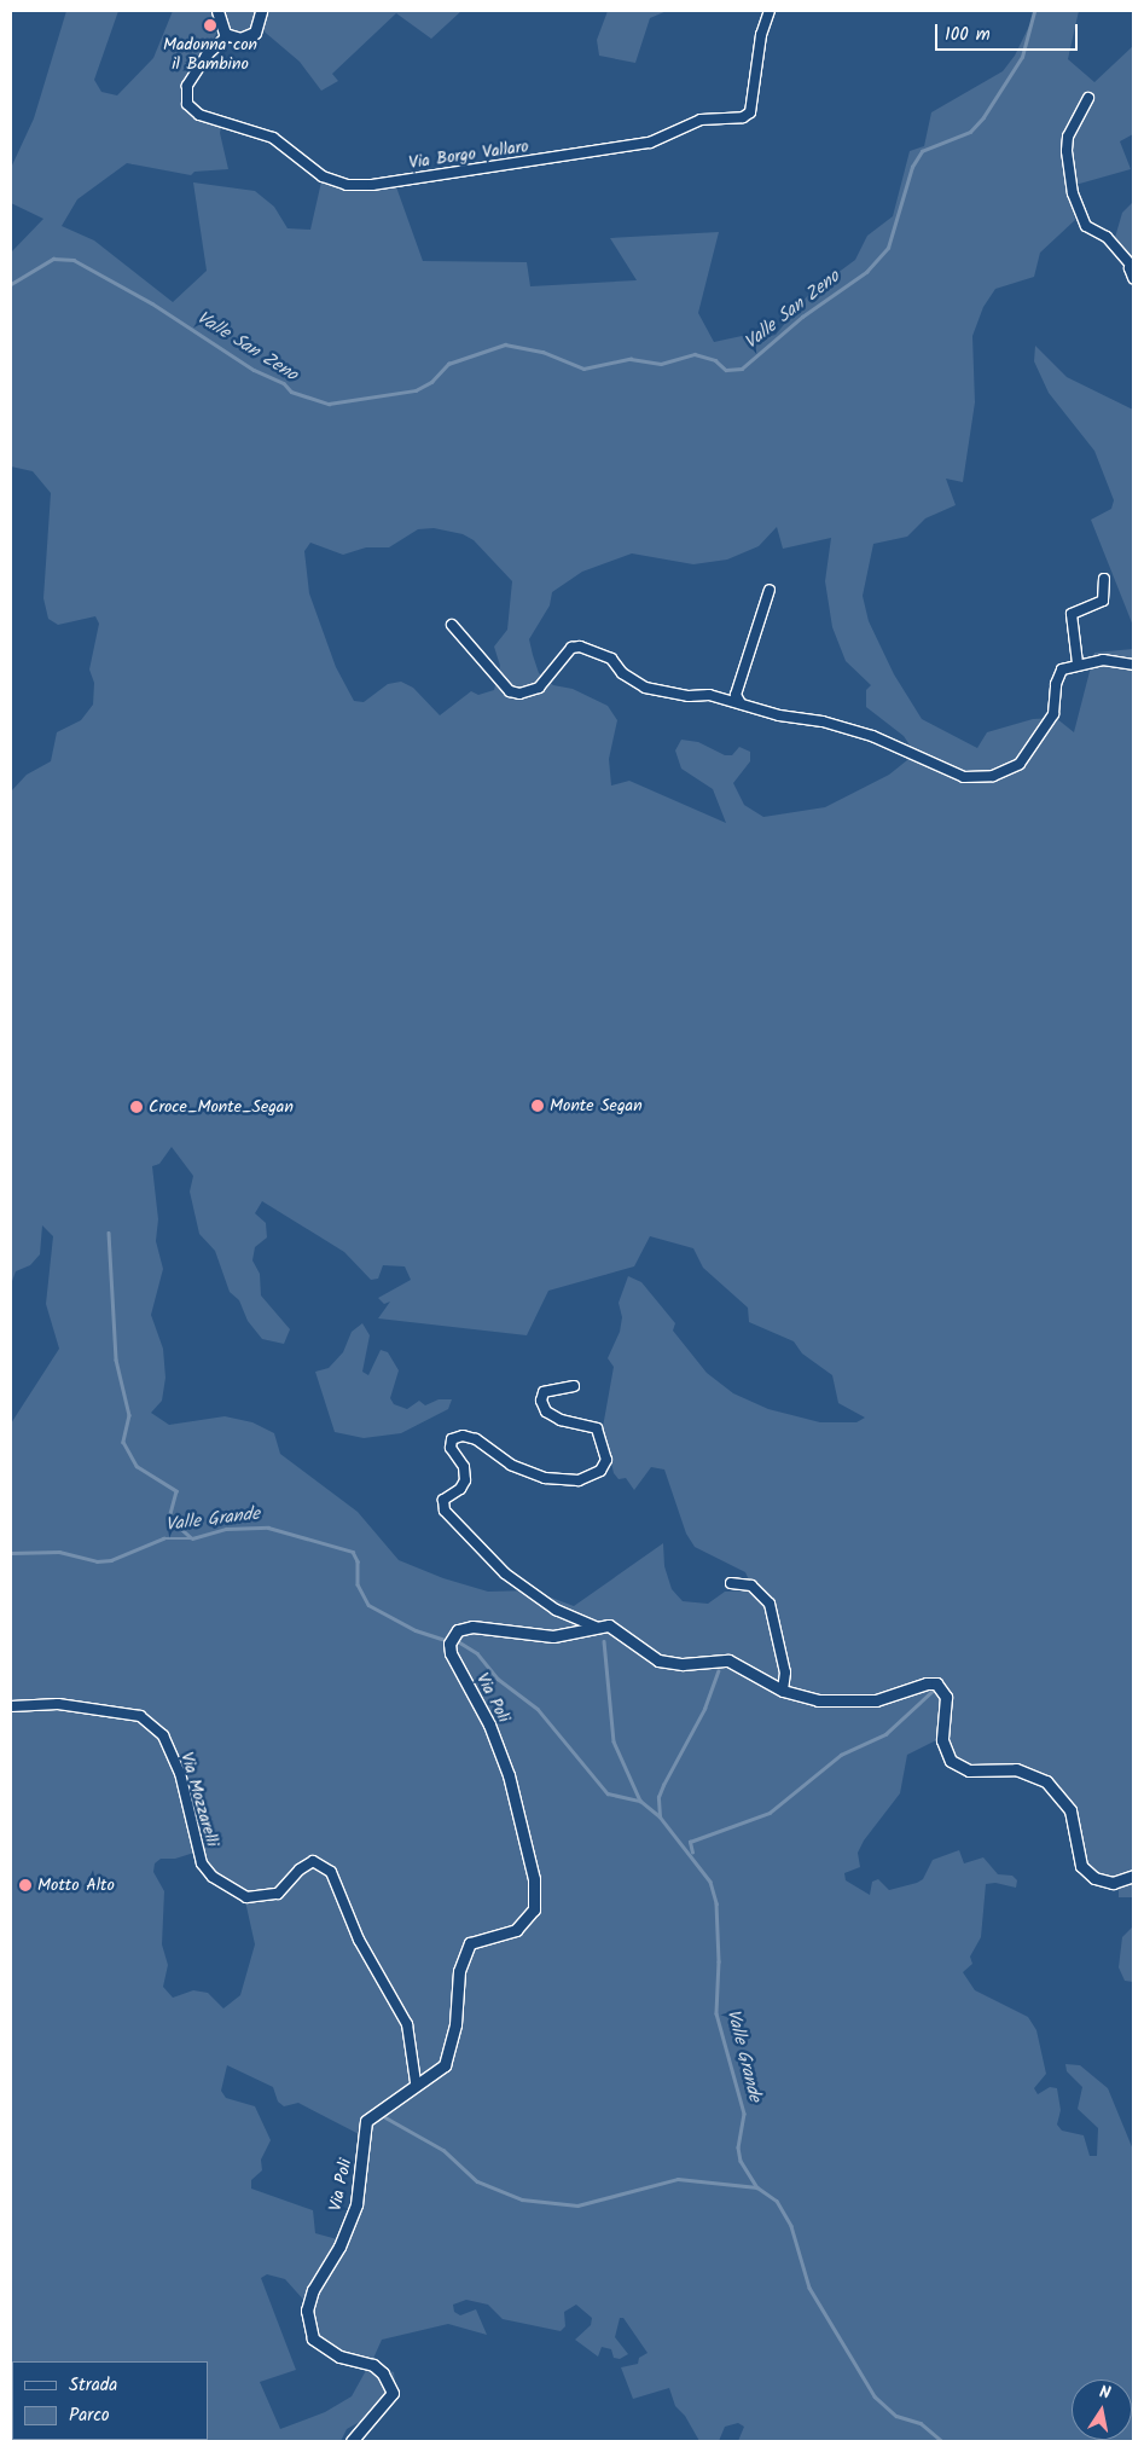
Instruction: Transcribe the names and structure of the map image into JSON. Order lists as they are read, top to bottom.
{
  "streets": {
    "street": ["Via Borgo Vallaro", "Via Poli", "Via Mozzarelli"]
  },
  "crossings": [
    ["Via Poli", "Via Mozzarelli"]
  ],
  "water": ["Valle San Zeno", "Valle Grande"],
  "places": [
    "Madonna con il Bambino",
    "Monte Segan",
    "Croce_Monte_Segan",
    "Motto Alto"
  ],
  "legend": ["Strada", "Parco"],
  "scale_bar": "100 m",
  "north": "top"
}
